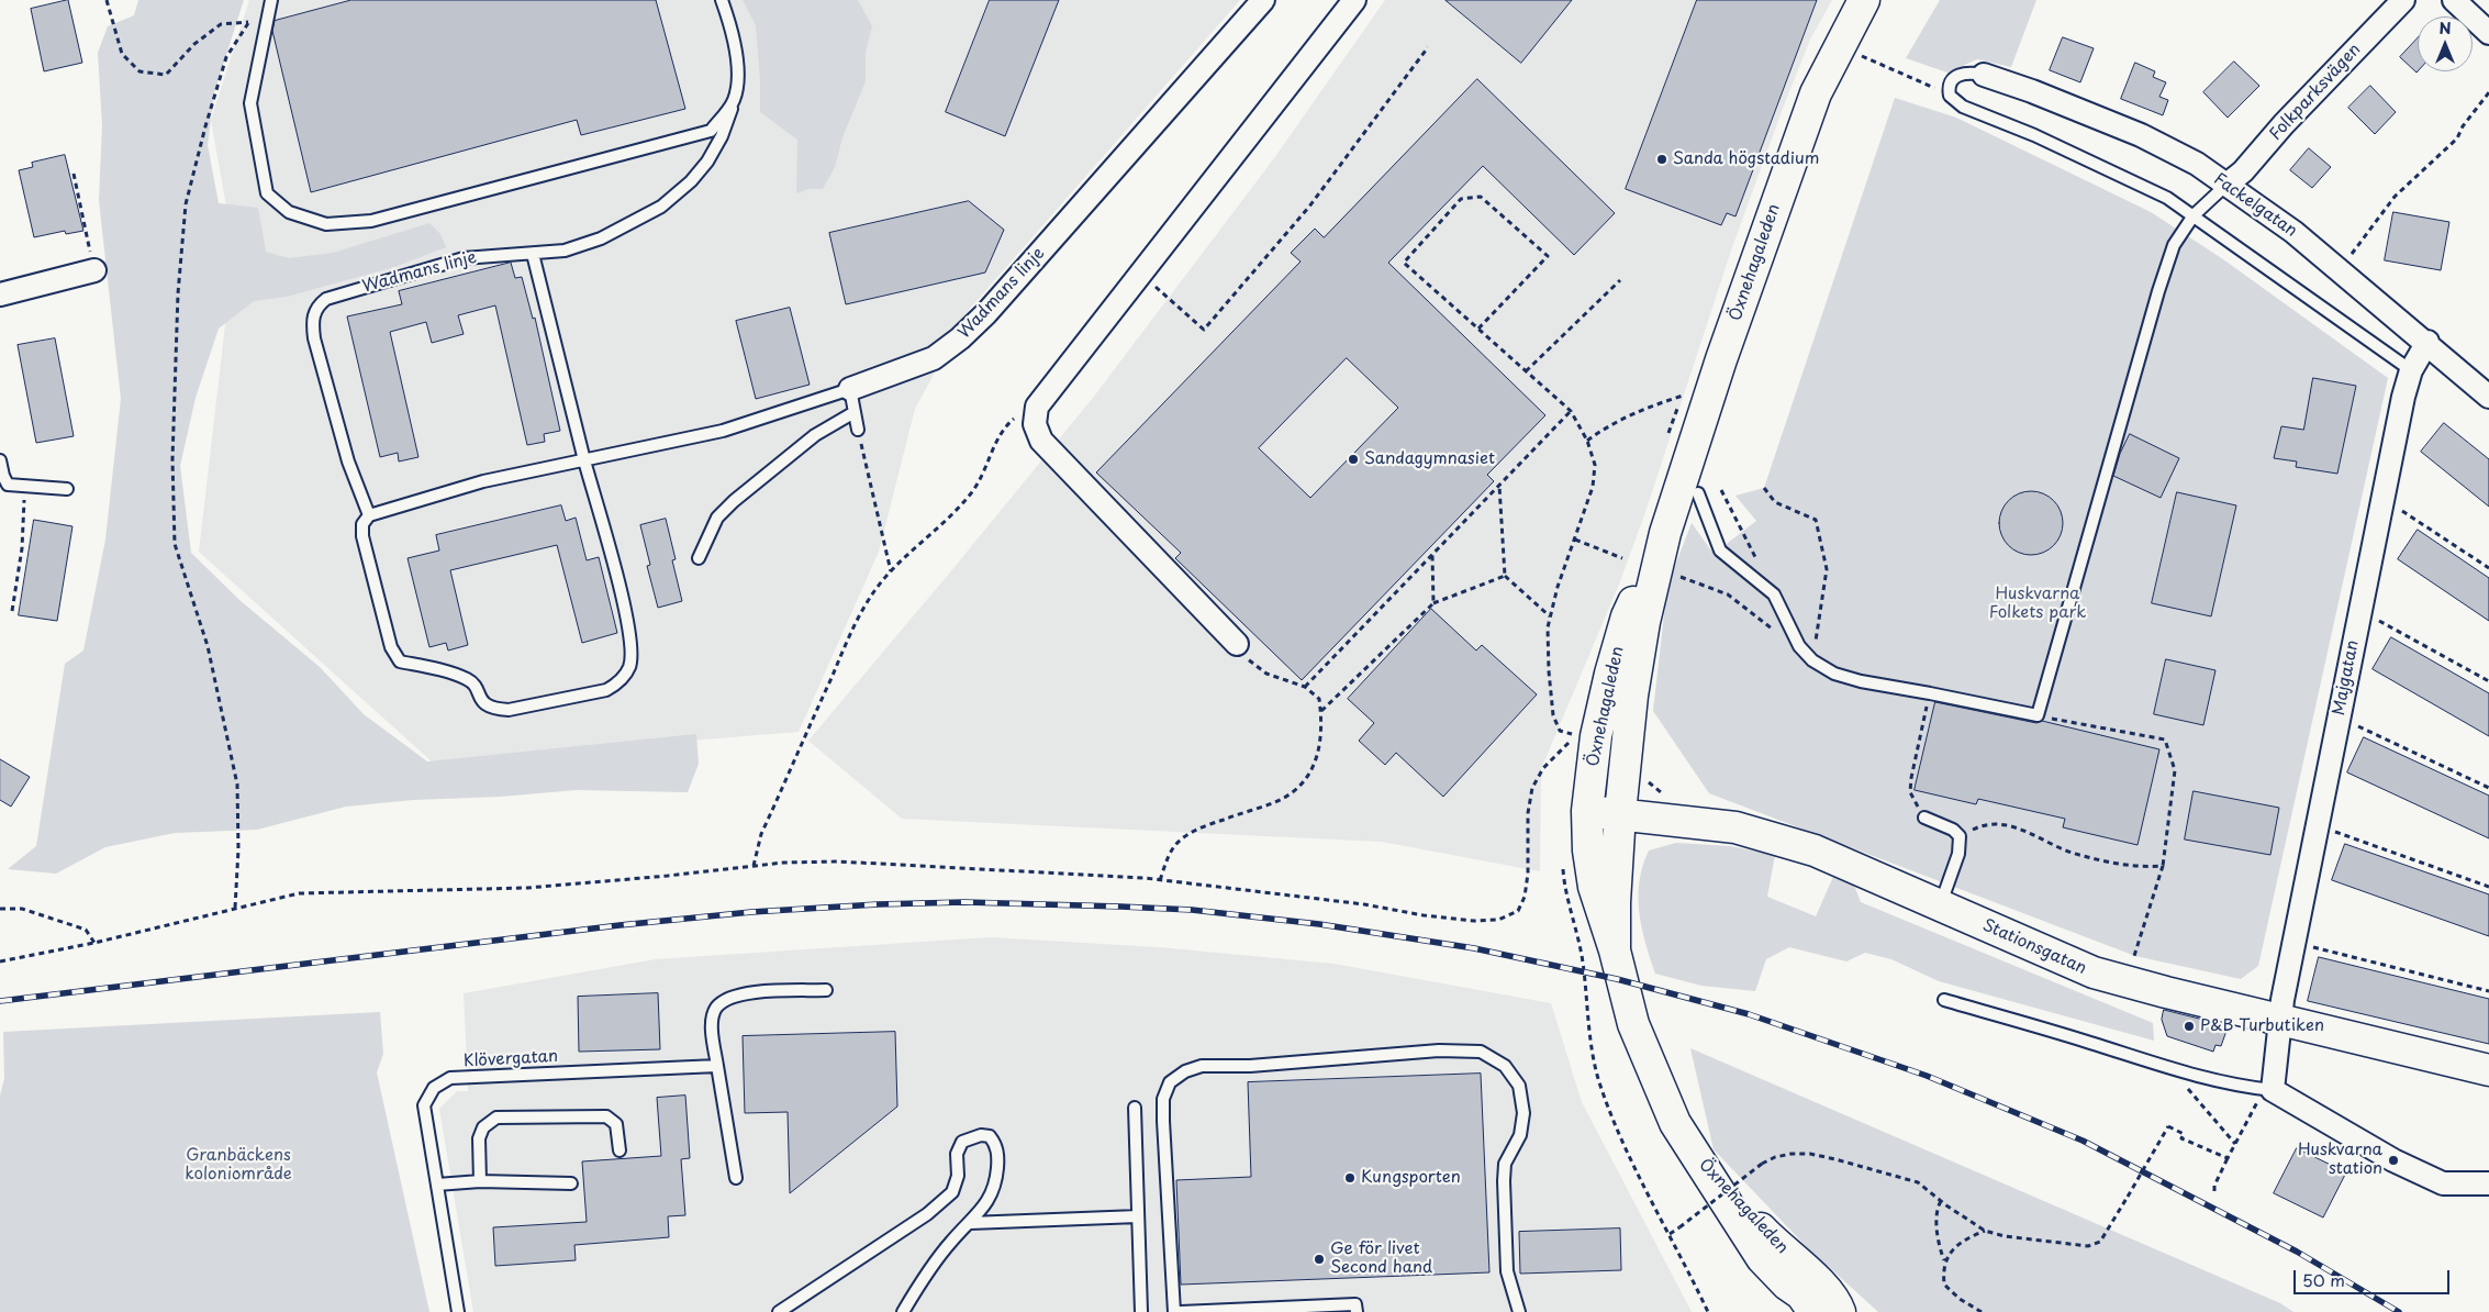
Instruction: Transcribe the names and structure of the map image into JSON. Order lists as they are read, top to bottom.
{
  "streets": {
    "street": [
      "Folkparksvägen",
      "Fackelgatan",
      "Öxnehagaleden",
      "Wadmans linje",
      "Majgatan",
      "Stationsgatan"
    ],
    "lane": ["Klövergatan"]
  },
  "crossings": [
    ["Folkparksvägen", "Fackelgatan"],
    ["Fackelgatan", "Majgatan"],
    ["Öxnehagaleden", "Stationsgatan"],
    ["Majgatan", "Stationsgatan"]
  ],
  "parks": ["Huskvarna Folkets park", "Granbäckens koloniområde"],
  "places": [
    "Sanda högstadium",
    "Sandagymnasiet",
    "P&B Turbutiken",
    "Huskvarna station",
    "Kungsporten",
    "Ge för livet Second hand"
  ],
  "scale_bar": "50 m",
  "north": "top"
}
